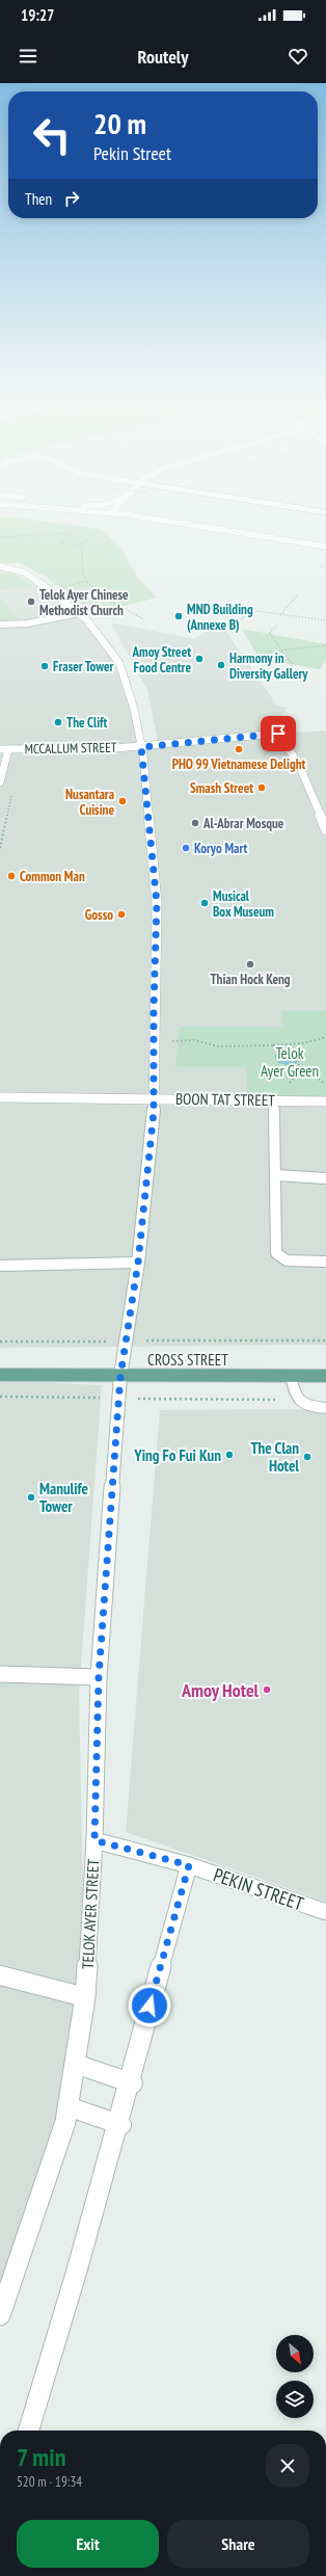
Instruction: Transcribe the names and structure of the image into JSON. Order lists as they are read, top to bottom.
{
  "streets": {
    "main road": ["CROSS STREET"],
    "street": [
      "MCCALLUM STREET",
      "BOON TAT STREET",
      "PEKIN STREET",
      "TELOK AYER STREET"
    ]
  },
  "crossings": [
    ["MCCALLUM STREET", "TELOK AYER STREET"],
    ["BOON TAT STREET", "TELOK AYER STREET"],
    ["CROSS STREET", "TELOK AYER STREET"],
    ["PEKIN STREET", "TELOK AYER STREET"]
  ],
  "parks": ["Telok Ayer Green"],
  "places": [
    "Telok Ayer Chinese Methodist Church",
    "MND Building (Annexe B)",
    "Amoy Street Food Centre",
    "Harmony in Diversity Gallery",
    "Fraser Tower",
    "The Clift",
    "PHO 99 Vietnamese Delight",
    "Smash Street",
    "Nusantara Cuisine",
    "Al-Abrar Mosque",
    "Koryo Mart",
    "Common Man",
    "Musical Box Museum",
    "Gosso",
    "Thian Hock Keng",
    "Ying Fo Fui Kun",
    "The Clan Hotel",
    "Manulife Tower",
    "Amoy Hotel"
  ],
  "north": "bottom right",
  "page": {
    "status": "19:27",
    "header": "Routely",
    "turn": ["20 m", "Pekin Street"],
    "then": "Then",
    "heading": ["7 min", "520 m · 19:34"],
    "buttons": ["Exit", "Share"]
  }
}
